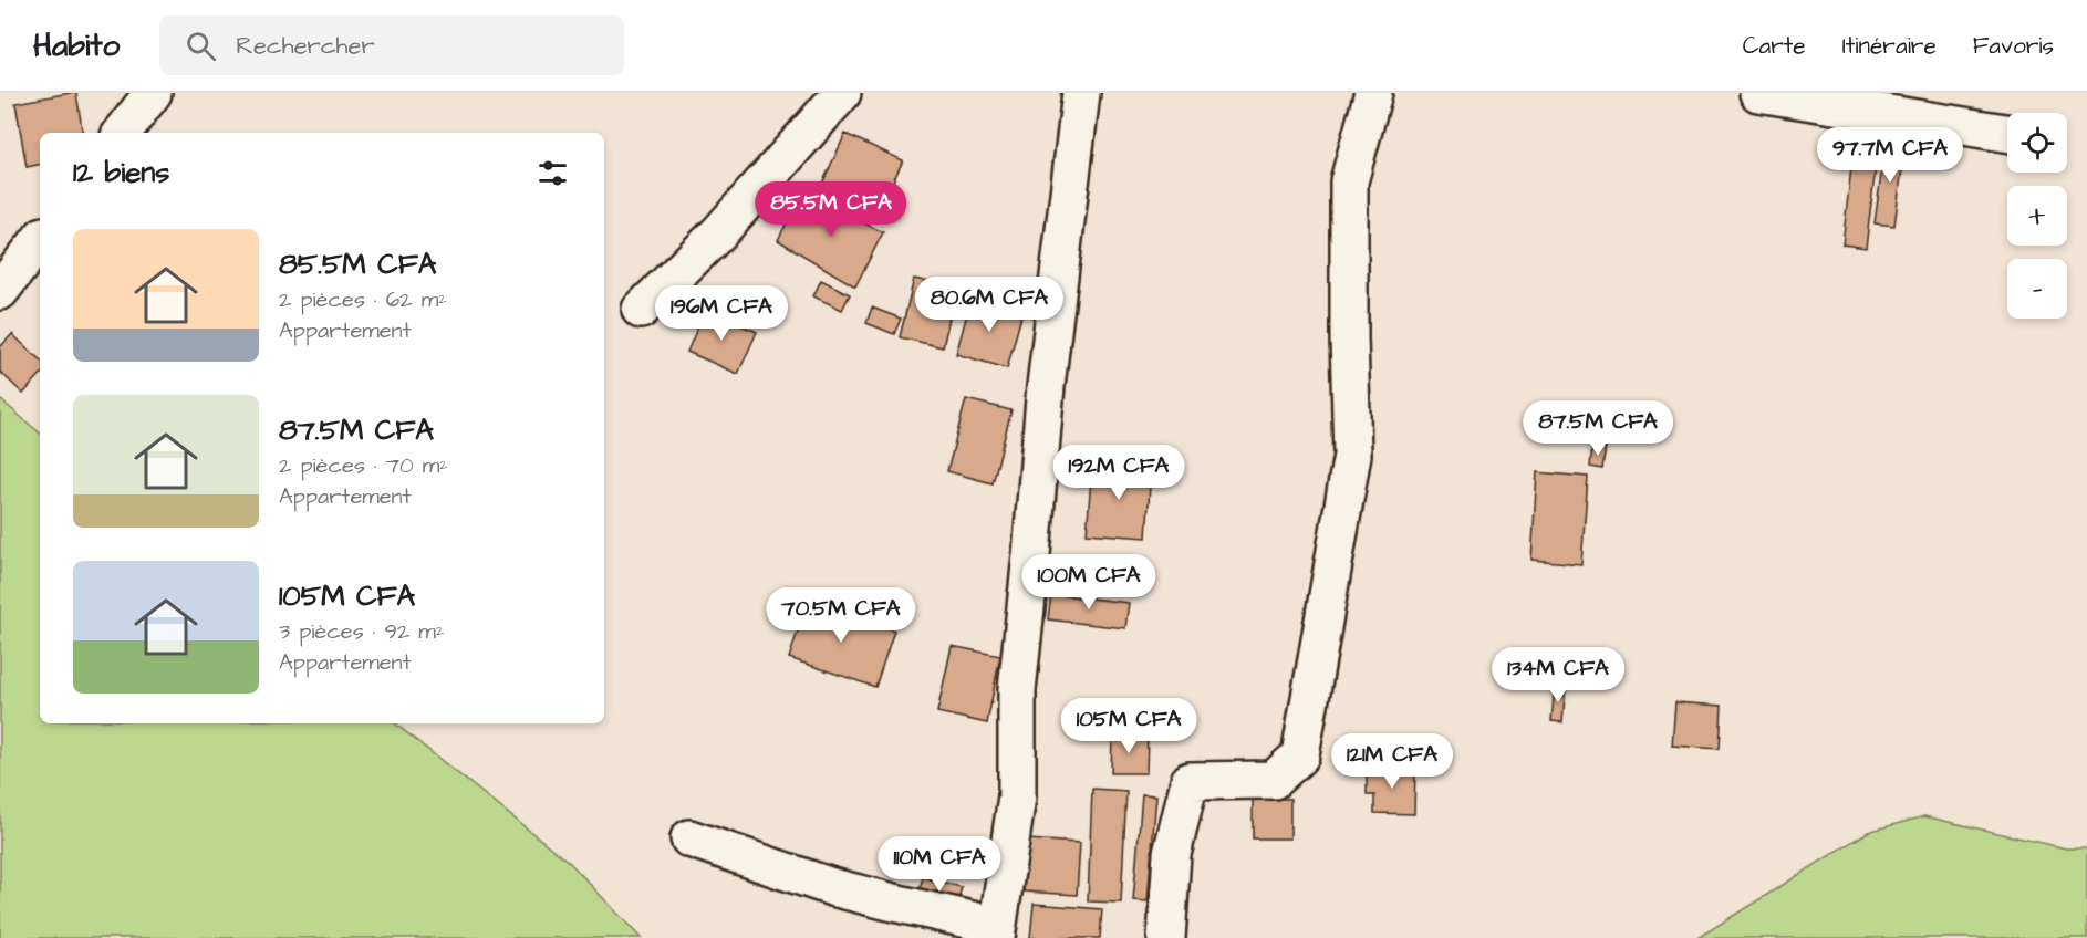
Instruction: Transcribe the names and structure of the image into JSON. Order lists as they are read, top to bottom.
{
  "page": {
    "header": "Habito",
    "search": "Rechercher",
    "nav": ["Carte", "Itinéraire", "Favoris"],
    "map_buttons": ["+", "−"],
    "price": [
      "97.7M CFA",
      "85.5M CFA",
      "80.6M CFA",
      "196M CFA",
      "87.5M CFA",
      "192M CFA",
      "100M CFA",
      "70.5M CFA",
      "134M CFA",
      "105M CFA",
      "121M CFA",
      "110M CFA"
    ],
    "heading": "12 biens",
    "list": [
      {
        "name": "85.5M CFA",
        "note": "2 pièces · 62 m² · Appartement"
      },
      {
        "name": "87.5M CFA",
        "note": "2 pièces · 70 m² · Appartement"
      },
      {
        "name": "105M CFA",
        "note": "3 pièces · 92 m² · Appartement"
      }
    ]
  }
}
